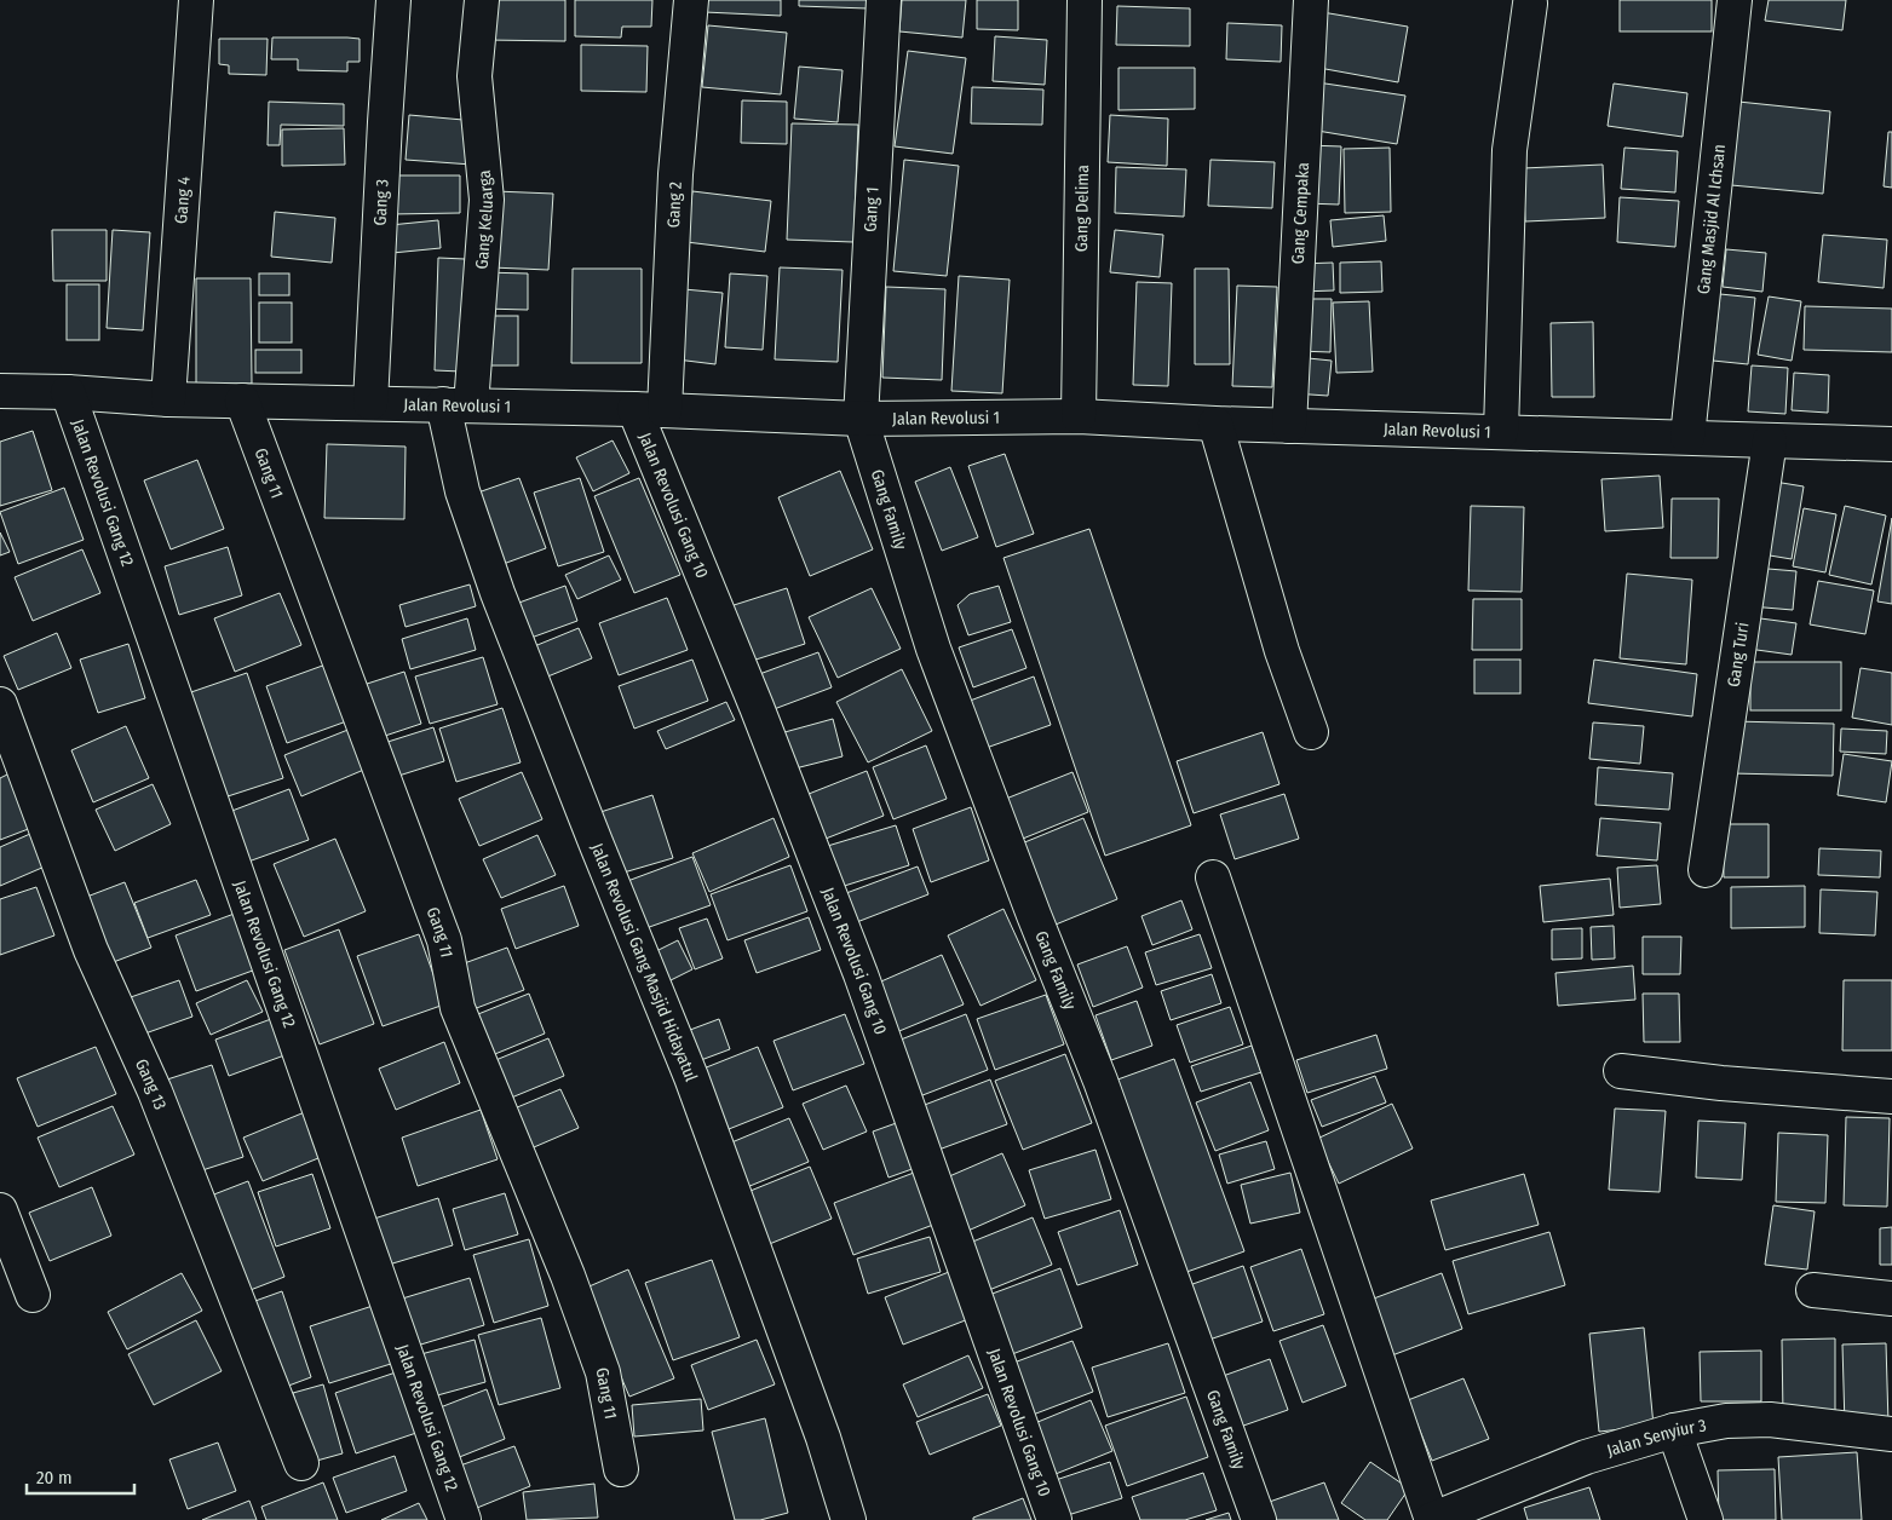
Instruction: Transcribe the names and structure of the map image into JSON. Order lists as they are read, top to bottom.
{
  "streets": {
    "street": [
      "Gang 4",
      "Gang 3",
      "Gang 2",
      "Gang Delima",
      "Gang 1",
      "Gang Cempaka",
      "Gang Masjid Al Ichsan",
      "Gang Keluarga",
      "Jalan Revolusi 1",
      "Gang 11",
      "Jalan Revolusi Gang 12",
      "Jalan Revolusi Gang 10",
      "Gang Family",
      "Gang Turi",
      "Jalan Revolusi Gang Masjid Hidayatul",
      "Gang 13",
      "Jalan Senyiur 3"
    ]
  },
  "crossings": [
    ["Gang 4", "Jalan Revolusi 1"],
    ["Gang 3", "Jalan Revolusi 1"],
    ["Gang 2", "Jalan Revolusi 1"],
    ["Gang 2", "Jalan Revolusi Gang 10"],
    ["Gang Delima", "Jalan Revolusi 1"],
    ["Gang 1", "Jalan Revolusi 1"],
    ["Gang 1", "Gang Family"],
    ["Gang Cempaka", "Jalan Revolusi 1"],
    ["Gang Masjid Al Ichsan", "Jalan Revolusi 1"],
    ["Gang Keluarga", "Jalan Revolusi 1"],
    ["Gang Keluarga", "Jalan Revolusi Gang Masjid Hidayatul"],
    ["Jalan Revolusi 1", "Gang 11"],
    ["Jalan Revolusi 1", "Jalan Revolusi Gang 12"],
    ["Jalan Revolusi 1", "Jalan Revolusi Gang 10"],
    ["Jalan Revolusi 1", "Gang Family"],
    ["Jalan Revolusi 1", "Gang Turi"],
    ["Jalan Revolusi 1", "Jalan Revolusi Gang Masjid Hidayatul"]
  ],
  "scale_bar": "20 m"
}
